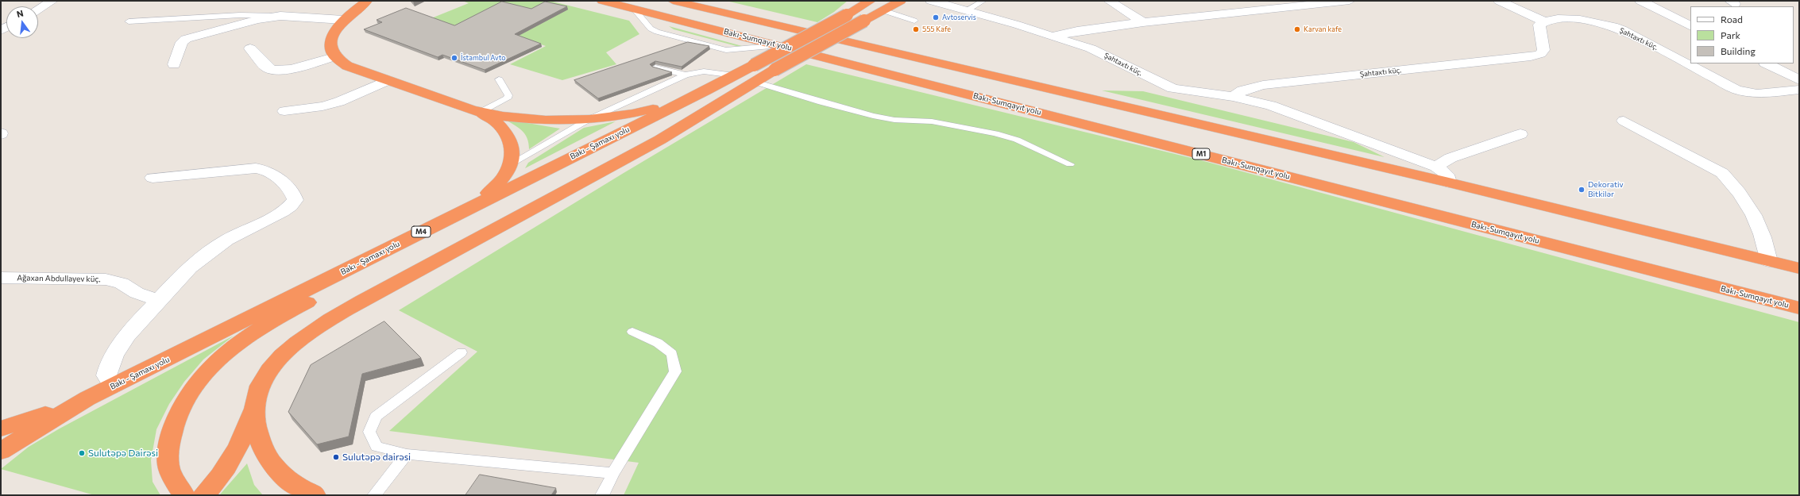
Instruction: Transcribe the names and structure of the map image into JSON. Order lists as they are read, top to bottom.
{
  "streets": {
    "highway": [
      "Bakı-Sumqayıt yolu",
      "Bakı - Şamaxı yolu",
      "M1",
      "M4"
    ],
    "street": ["Şahtaxtı küç.", "Ağaxan Abdullayev küç."]
  },
  "places": [
    "Avtoservis",
    "555 Kafe",
    "Karvan kafe",
    "İstambul Avto",
    "Dekorativ Bitkilər",
    "Sulutəpə Dairəsi",
    "Sulutəpə dairəsi"
  ],
  "legend": ["Road", "Park", "Building"],
  "north": "top"
}
